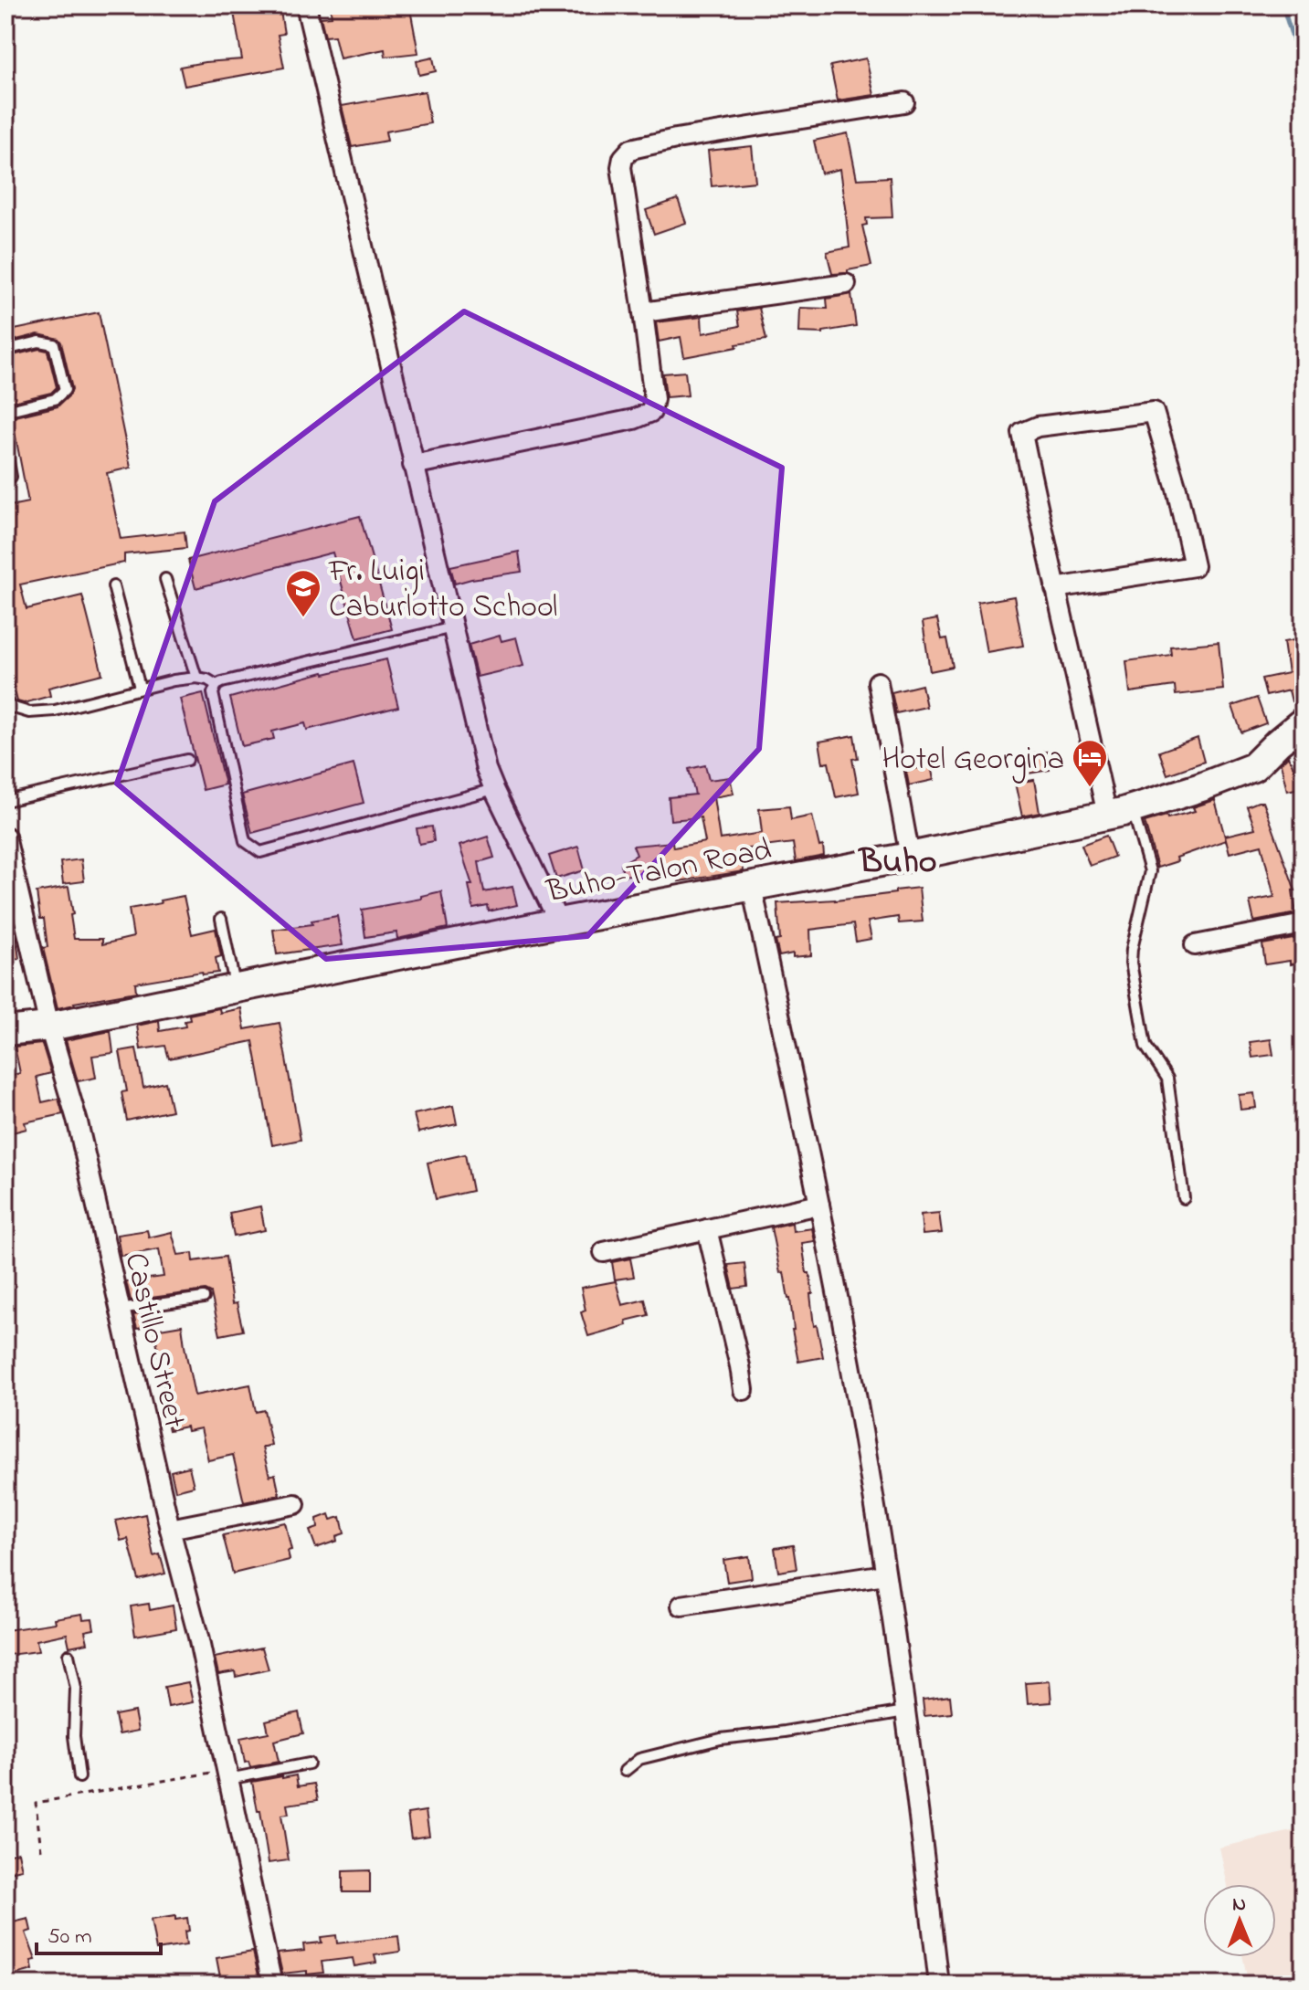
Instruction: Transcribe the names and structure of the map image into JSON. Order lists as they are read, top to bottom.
{
  "streets": {
    "street": ["Buho-Talon Road", "Castillo Street"]
  },
  "crossings": [
    ["Buho-Talon Road", "Castillo Street"]
  ],
  "districts": ["Buho"],
  "places": {
    "school or university": ["Fr. Luigi Caburlotto School"],
    "hotel": ["Hotel Georgina"]
  },
  "scale_bar": "50 m",
  "north": "top"
}
